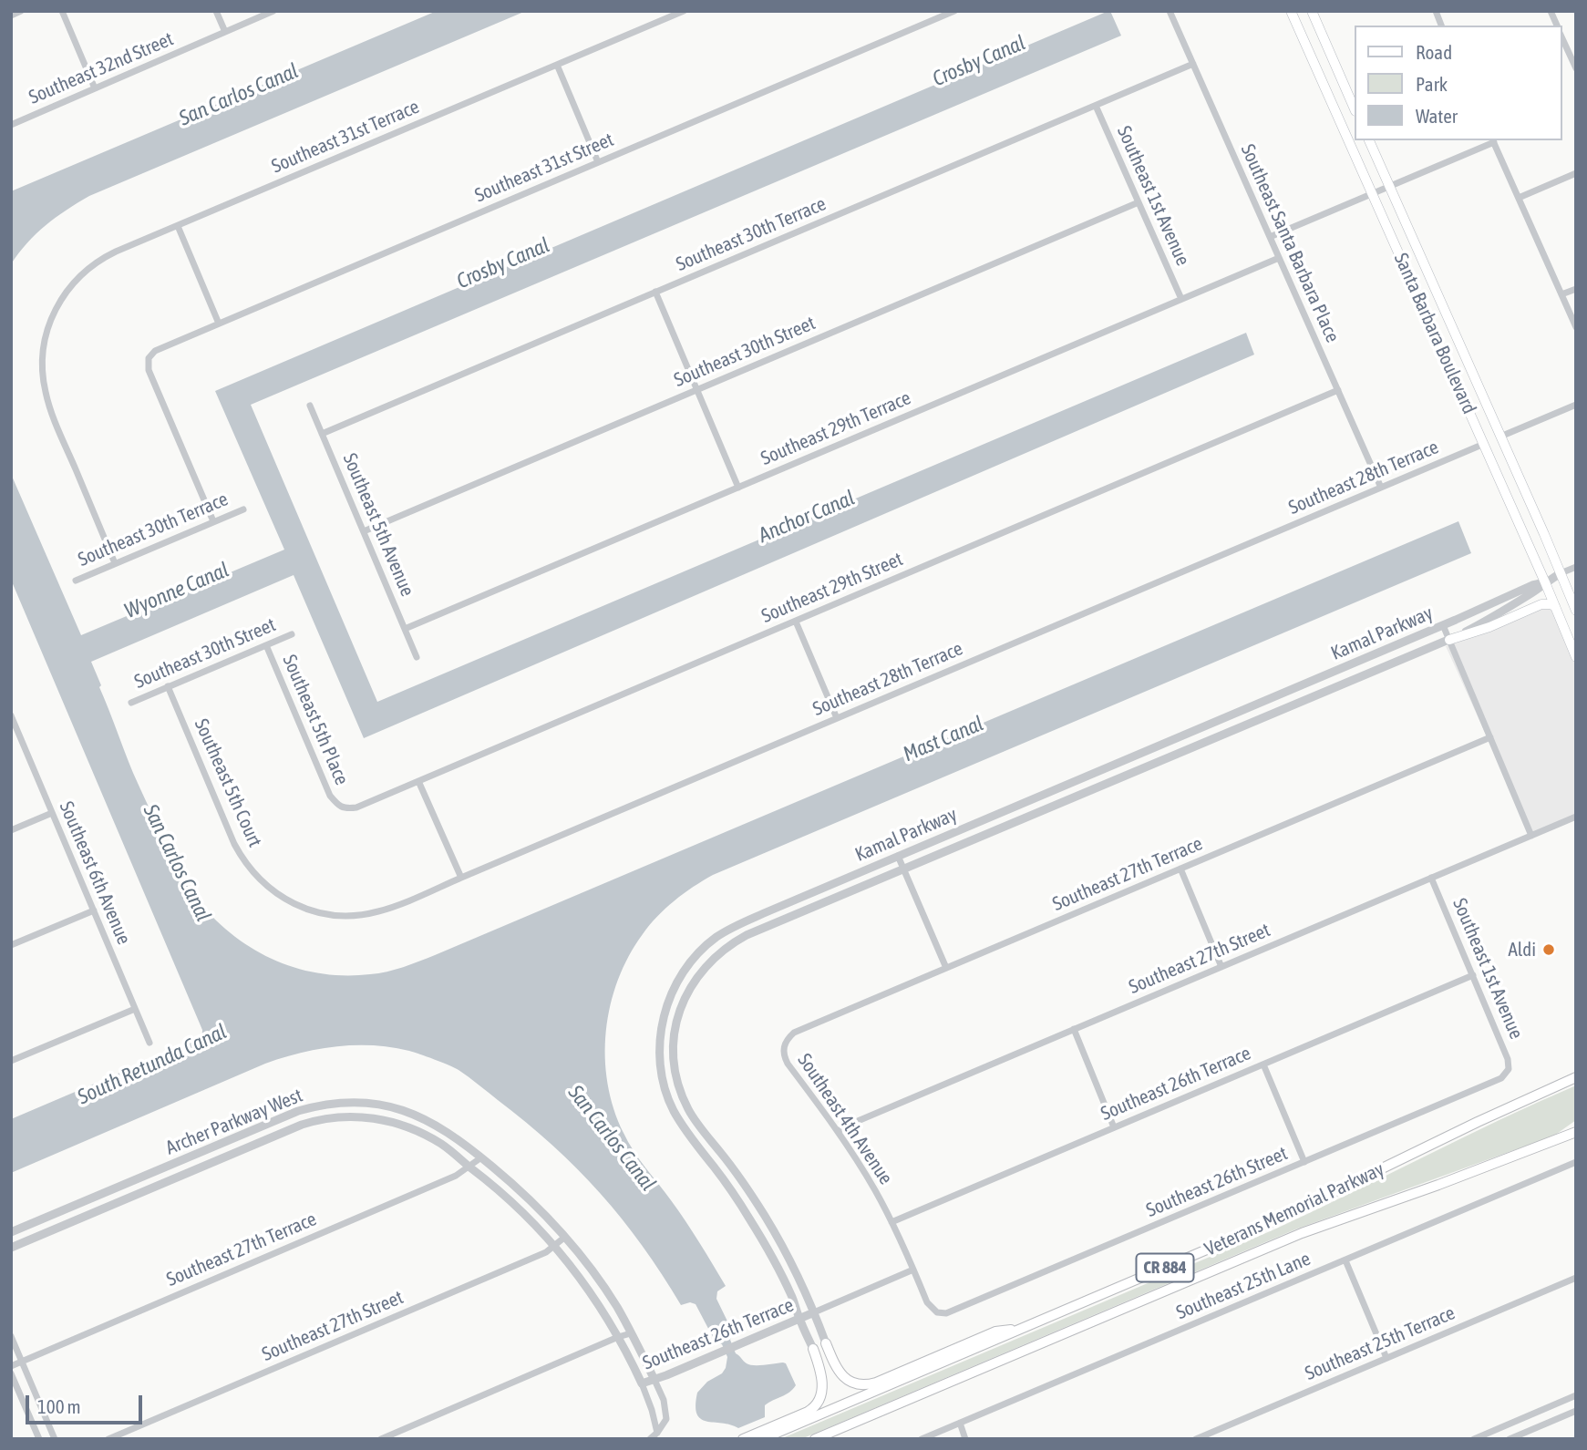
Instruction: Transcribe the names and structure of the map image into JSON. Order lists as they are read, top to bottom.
{
  "streets": {
    "highway": ["Veterans Memorial Parkway", "CR 884"],
    "main road": ["Santa Barbara Boulevard"],
    "street": [
      "Southeast 32nd Street",
      "Southeast 31st Terrace",
      "Southeast 31st Street",
      "Southeast 1st Avenue",
      "Southeast 30th Terrace",
      "Southeast Santa Barbara Place",
      "Southeast 30th Street",
      "Southeast 29th Terrace",
      "Southeast 28th Terrace",
      "Southeast 5th Avenue",
      "Southeast 29th Street",
      "Kamal Parkway",
      "Southeast 5th Place",
      "Southeast 5th Court",
      "Southeast 6th Avenue",
      "Southeast 27th Terrace",
      "Southeast 27th Street",
      "Southeast 26th Terrace",
      "Southeast 4th Avenue",
      "Archer Parkway West",
      "Southeast 26th Street",
      "Southeast 25th Lane",
      "Southeast 25th Terrace"
    ]
  },
  "crossings": [
    ["Southeast 31st Terrace", "Southeast 30th Terrace"],
    ["Southeast 31st Street", "Southeast 30th Terrace"],
    ["Southeast 1st Avenue", "Southeast 30th Terrace"],
    ["Southeast 1st Avenue", "Southeast 30th Street"],
    ["Southeast 1st Avenue", "Southeast 29th Terrace"],
    ["Southeast 1st Avenue", "Southeast 27th Street"],
    ["Southeast 1st Avenue", "Southeast 26th Terrace"],
    ["Southeast 1st Avenue", "Southeast 26th Street"],
    ["Southeast 30th Terrace", "Southeast Santa Barbara Place"],
    ["Southeast 30th Terrace", "Southeast 5th Avenue"],
    ["Southeast Santa Barbara Place", "Southeast 29th Terrace"],
    ["Southeast Santa Barbara Place", "Southeast 28th Terrace"],
    ["Southeast Santa Barbara Place", "Southeast 29th Street"],
    ["Santa Barbara Boulevard", "Southeast 28th Terrace"],
    ["Santa Barbara Boulevard", "Kamal Parkway"],
    ["Southeast 30th Street", "Southeast 5th Avenue"],
    ["Southeast 30th Street", "Southeast 5th Place"],
    ["Southeast 30th Street", "Southeast 5th Court"],
    ["Southeast 29th Terrace", "Southeast 5th Avenue"],
    ["Southeast 28th Terrace", "Southeast 5th Court"],
    ["Southeast 29th Street", "Southeast 5th Place"],
    ["Kamal Parkway", "Southeast 26th Terrace"],
    ["Southeast 27th Terrace", "Southeast 4th Avenue"],
    ["Southeast 27th Terrace", "Archer Parkway West"],
    ["Southeast 27th Street", "Southeast 4th Avenue"],
    ["Southeast 27th Street", "Archer Parkway West"],
    ["Southeast 26th Terrace", "Southeast 4th Avenue"],
    ["Southeast 26th Terrace", "Archer Parkway West"],
    ["Southeast 4th Avenue", "Southeast 26th Street"]
  ],
  "water": [
    "Crosby Canal",
    "San Carlos Canal",
    "Anchor Canal",
    "Wyonne Canal",
    "Mast Canal",
    "South Retunda Canal"
  ],
  "places": ["Aldi"],
  "legend": ["Road", "Park", "Water"],
  "scale_bar": "100 m"
}
